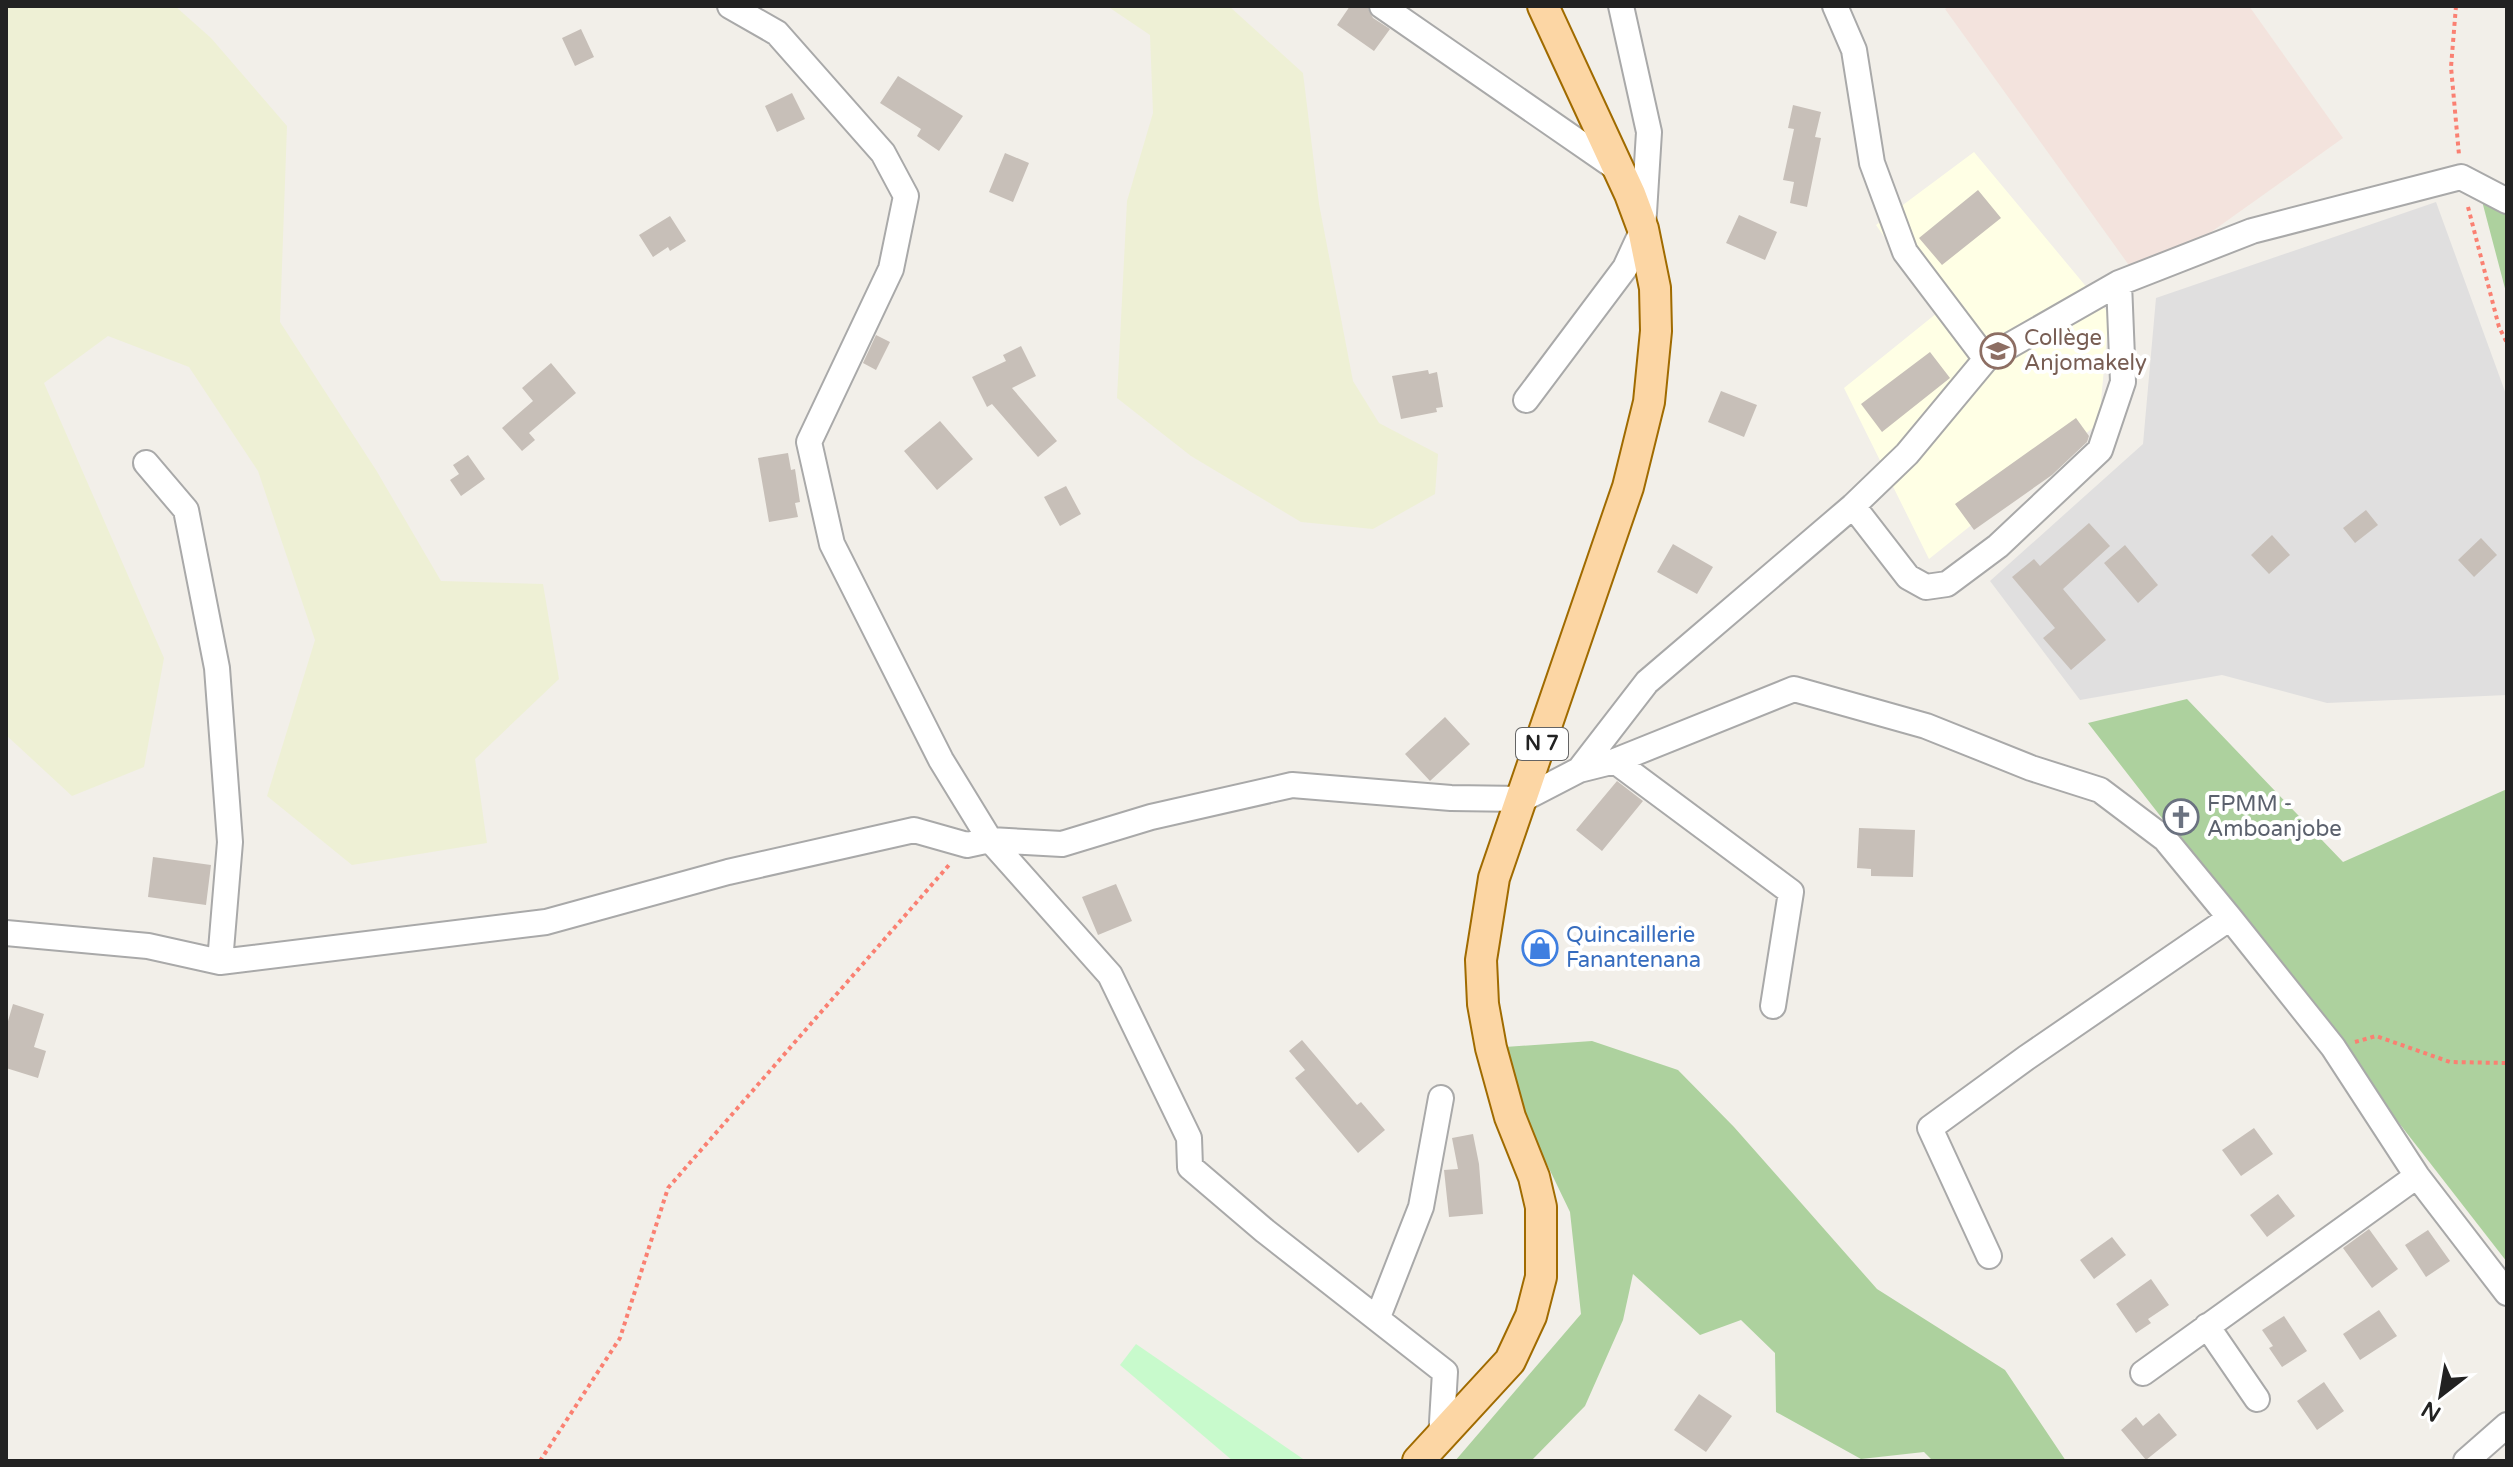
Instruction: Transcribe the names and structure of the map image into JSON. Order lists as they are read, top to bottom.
{
  "streets": {
    "main road": ["N 7"]
  },
  "places": {
    "school or university": ["Collège Anjomakely"],
    "church": ["FPMM - Amboanjobe"],
    "shop": ["Quincaillerie Fanantenana"]
  },
  "north": "bottom left"
}
